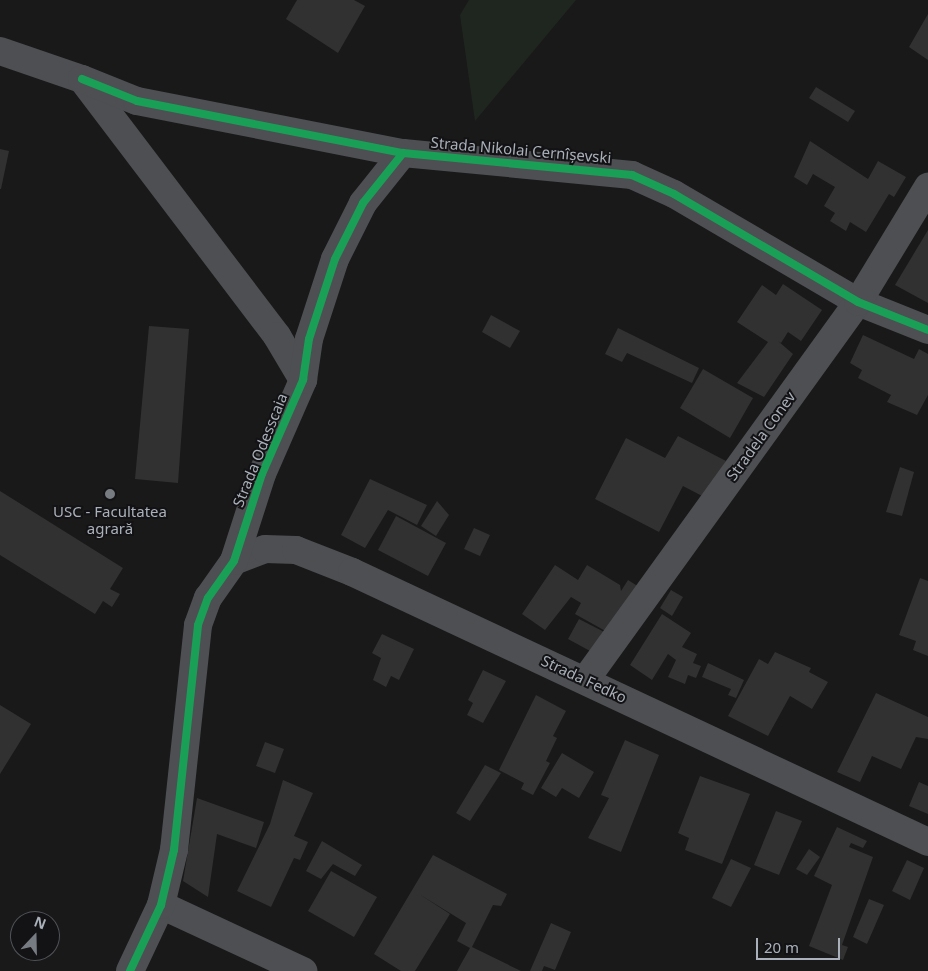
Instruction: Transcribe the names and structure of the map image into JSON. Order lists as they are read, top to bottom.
{
  "streets": {
    "street": [
      "Strada Nikolai Cernîșevski",
      "Stradela Conev",
      "Strada Odesscaia",
      "Strada Fedko"
    ]
  },
  "crossings": [
    ["Strada Nikolai Cernîșevski", "Stradela Conev"],
    ["Strada Nikolai Cernîșevski", "Strada Odesscaia"],
    ["Stradela Conev", "Strada Fedko"],
    ["Strada Odesscaia", "Strada Fedko"]
  ],
  "places": ["USC - Facultatea agrară"],
  "scale_bar": "20 m",
  "north": "top"
}
